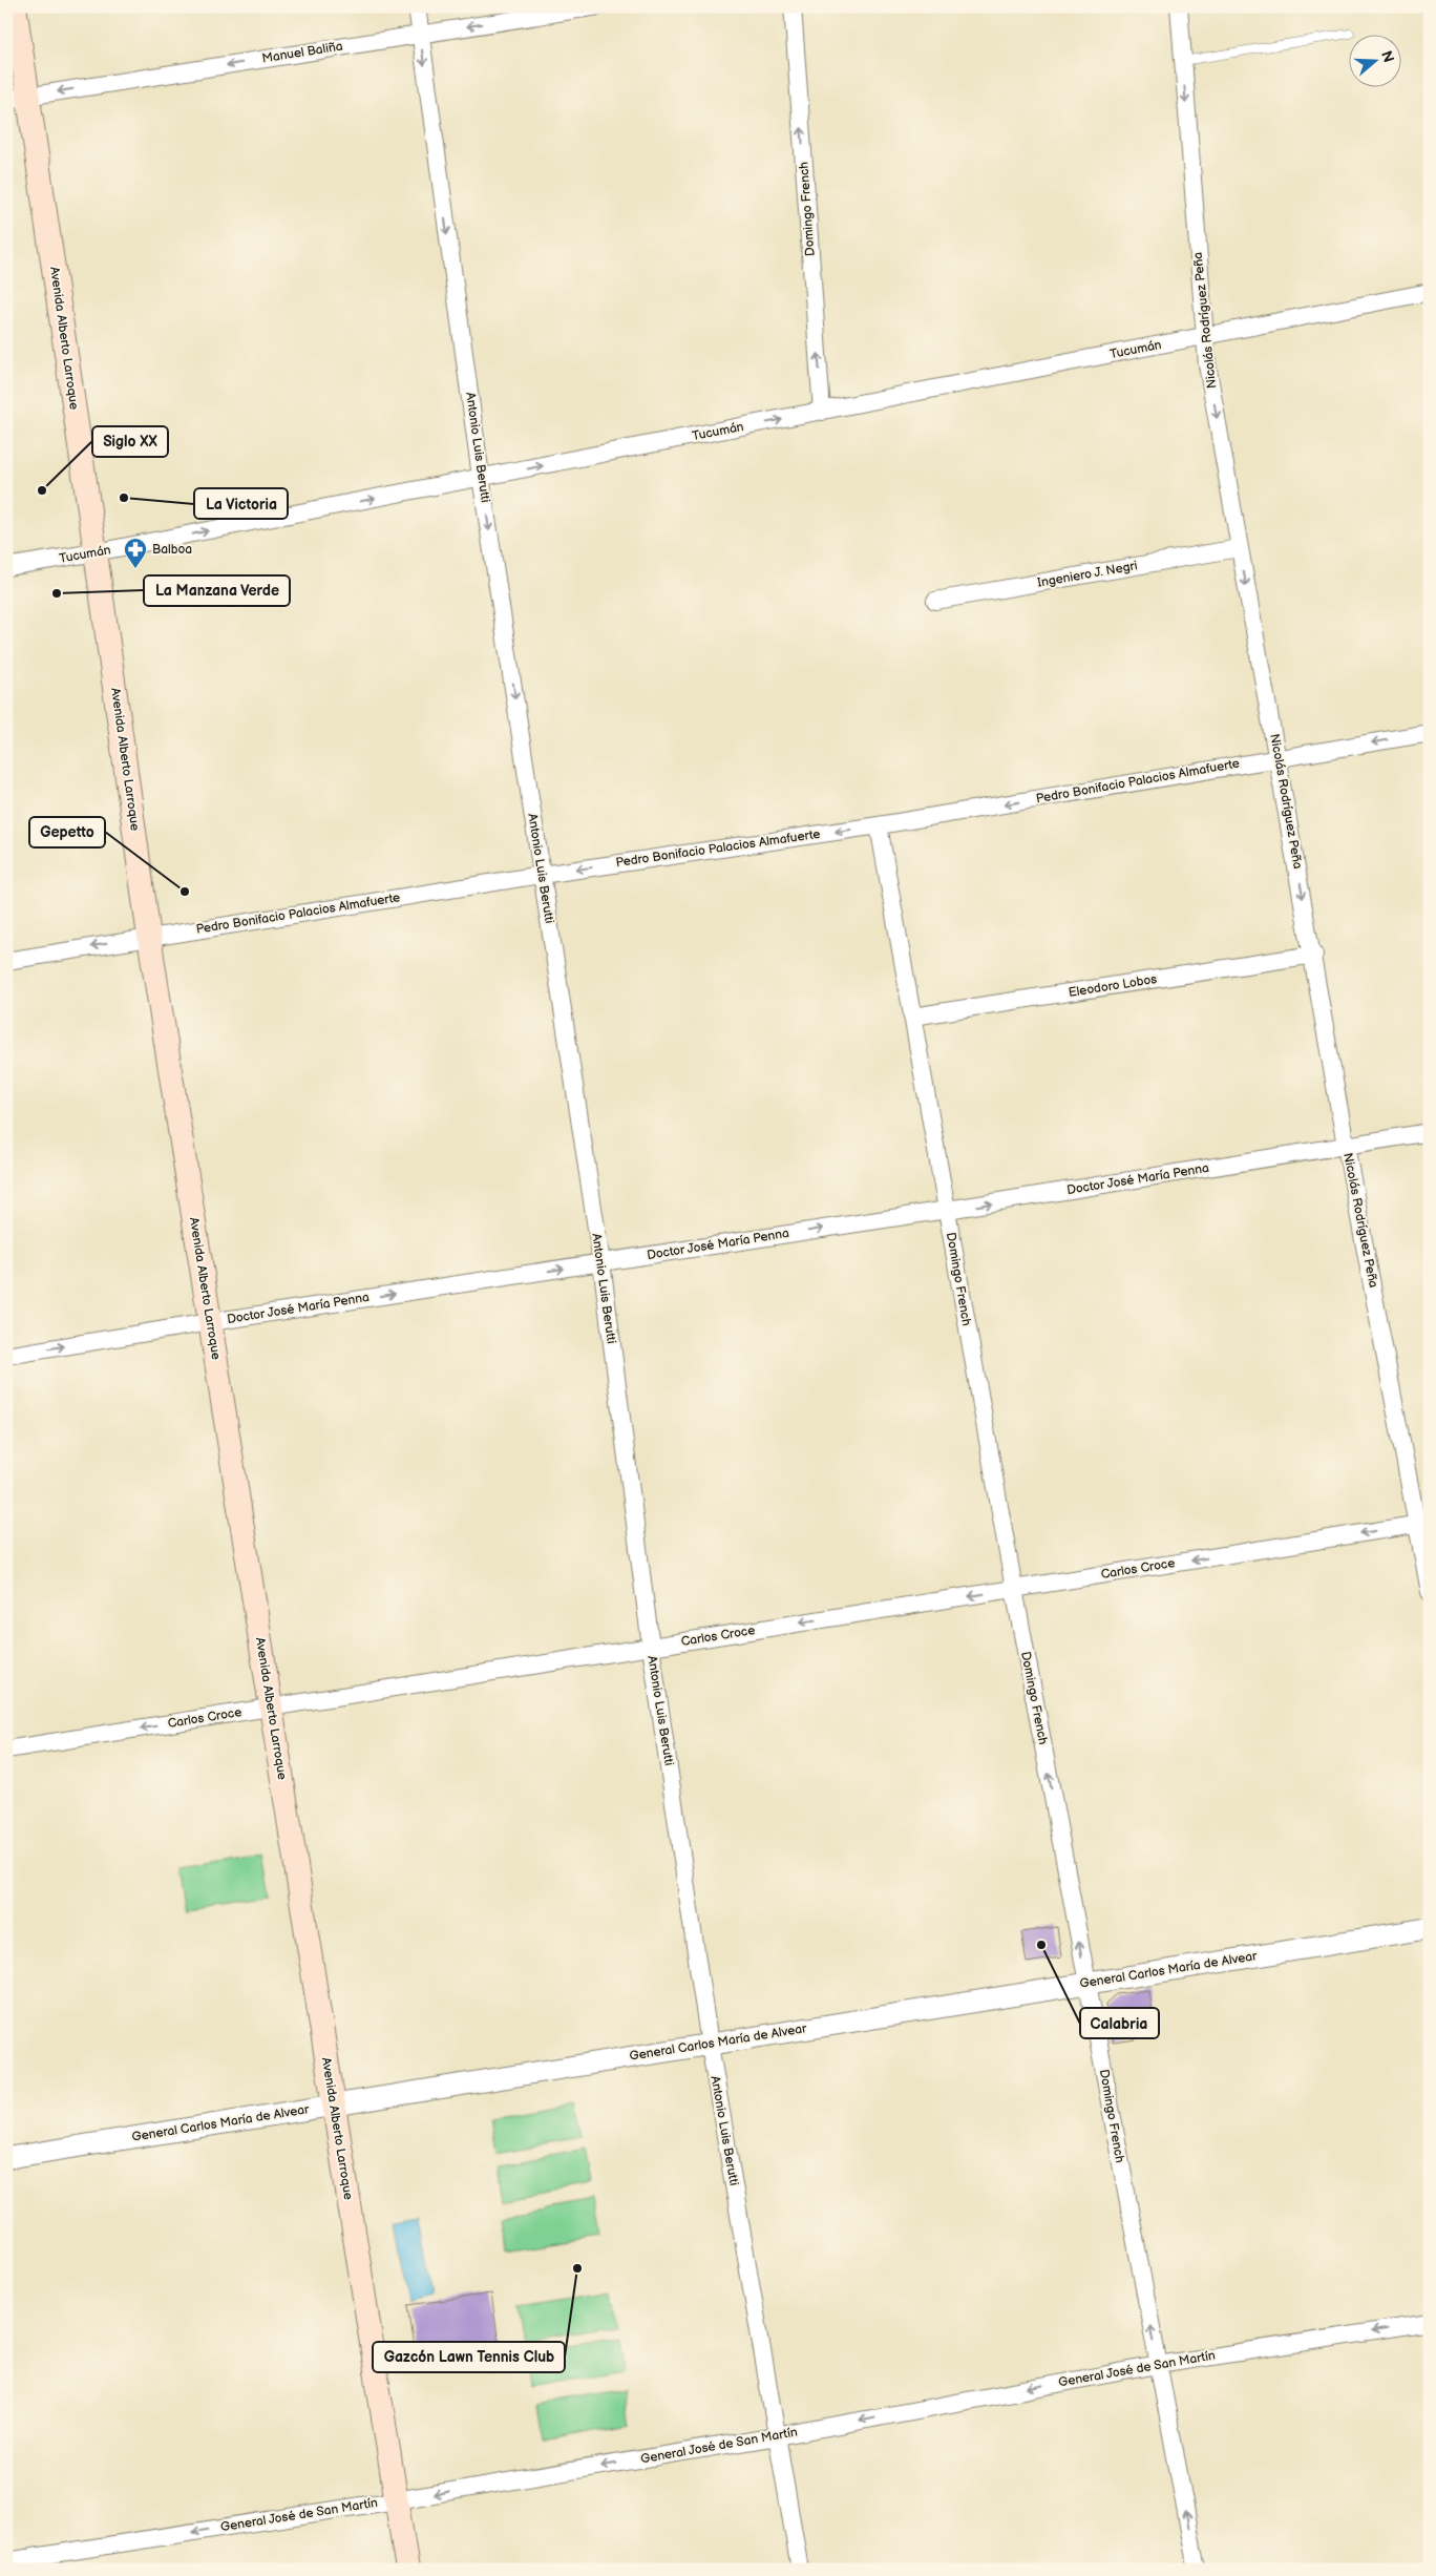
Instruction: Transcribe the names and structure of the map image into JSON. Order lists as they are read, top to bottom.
{
  "streets": {
    "main road": ["Avenida Alberto Larroque"],
    "street": [
      "Manuel Baliña",
      "Domingo French",
      "Nicolás Rodríguez Peña",
      "Tucumán",
      "Antonio Luis Berutti",
      "Ingeniero J. Negri",
      "Pedro Bonifacio Palacios Almafuerte",
      "Eleodoro Lobos",
      "Doctor José María Penna",
      "Carlos Croce",
      "General Carlos María de Alvear",
      "General José de San Martín"
    ]
  },
  "crossings": [
    ["Manuel Baliña", "Avenida Alberto Larroque"],
    ["Manuel Baliña", "Antonio Luis Berutti"],
    ["Domingo French", "Tucumán"],
    ["Domingo French", "Pedro Bonifacio Palacios Almafuerte"],
    ["Domingo French", "Eleodoro Lobos"],
    ["Domingo French", "Doctor José María Penna"],
    ["Domingo French", "Carlos Croce"],
    ["Domingo French", "General Carlos María de Alvear"],
    ["Domingo French", "General José de San Martín"],
    ["Nicolás Rodríguez Peña", "Tucumán"],
    ["Nicolás Rodríguez Peña", "Ingeniero J. Negri"],
    ["Nicolás Rodríguez Peña", "Pedro Bonifacio Palacios Almafuerte"],
    ["Nicolás Rodríguez Peña", "Eleodoro Lobos"],
    ["Nicolás Rodríguez Peña", "Doctor José María Penna"],
    ["Nicolás Rodríguez Peña", "Carlos Croce"],
    ["Avenida Alberto Larroque", "Tucumán"],
    ["Avenida Alberto Larroque", "Pedro Bonifacio Palacios Almafuerte"],
    ["Avenida Alberto Larroque", "Doctor José María Penna"],
    ["Avenida Alberto Larroque", "Carlos Croce"],
    ["Avenida Alberto Larroque", "General Carlos María de Alvear"],
    ["Avenida Alberto Larroque", "General José de San Martín"],
    ["Tucumán", "Antonio Luis Berutti"],
    ["Antonio Luis Berutti", "Pedro Bonifacio Palacios Almafuerte"],
    ["Antonio Luis Berutti", "Doctor José María Penna"],
    ["Antonio Luis Berutti", "Carlos Croce"],
    ["Antonio Luis Berutti", "General Carlos María de Alvear"],
    ["Antonio Luis Berutti", "General José de San Martín"]
  ],
  "one_way": [
    "Manuel Baliña",
    "Domingo French",
    "Nicolás Rodríguez Peña",
    "Tucumán",
    "Pedro Bonifacio Palacios Almafuerte",
    "Doctor José María Penna",
    "Carlos Croce",
    "General José de San Martín"
  ],
  "places": {
    "other": [
      "Siglo XX",
      "La Victoria",
      "La Manzana Verde",
      "Gepetto",
      "Calabria",
      "Gazcón Lawn Tennis Club"
    ],
    "pharmacy": ["Balboa"]
  },
  "north": "right"
}
